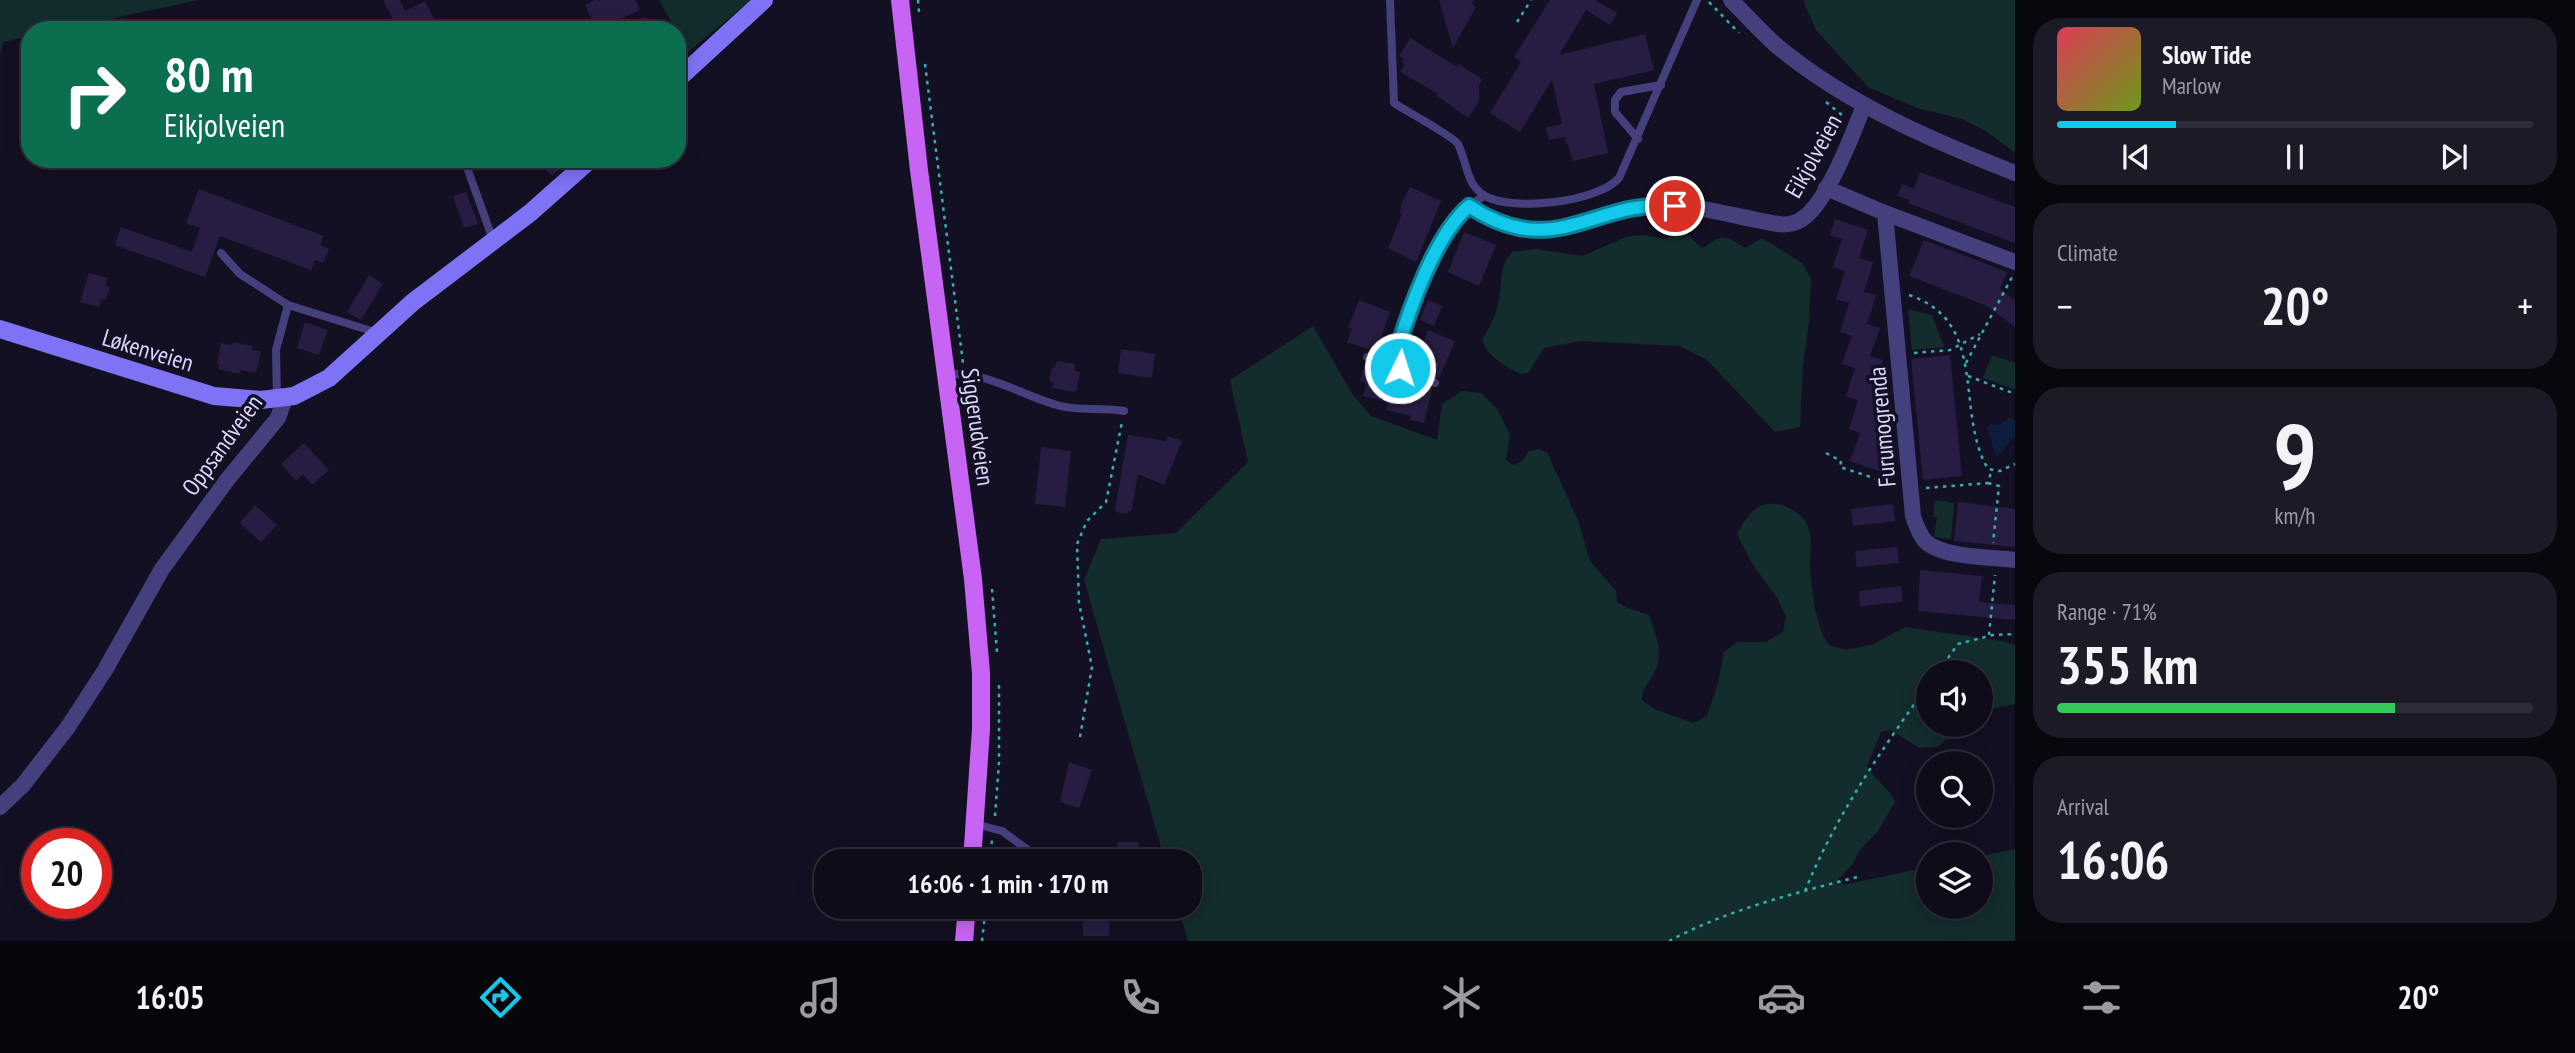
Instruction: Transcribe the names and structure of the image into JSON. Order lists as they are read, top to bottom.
{
  "streets": {
    "main road": ["Løkenveien", "Siggerudveien", "Oppsandveien"],
    "street": ["Eikjolveien", "Furumogrenda"]
  },
  "crossings": [
    ["Løkenveien", "Oppsandveien"]
  ],
  "page": {
    "turn": ["80 m", "Eikjolveien"],
    "song": ["Slow Tide", "Marlow"],
    "tile": [
      "Climate",
      ["9", "km/h"],
      ["Range · 71%", "355 km"],
      ["Arrival", "16:06"]
    ],
    "heat": ["−", "20°", "+"],
    "limit": "20",
    "trip": "16:06 · 1 min · 170 m",
    "tabs": ["16:05", "20°"]
  }
}
